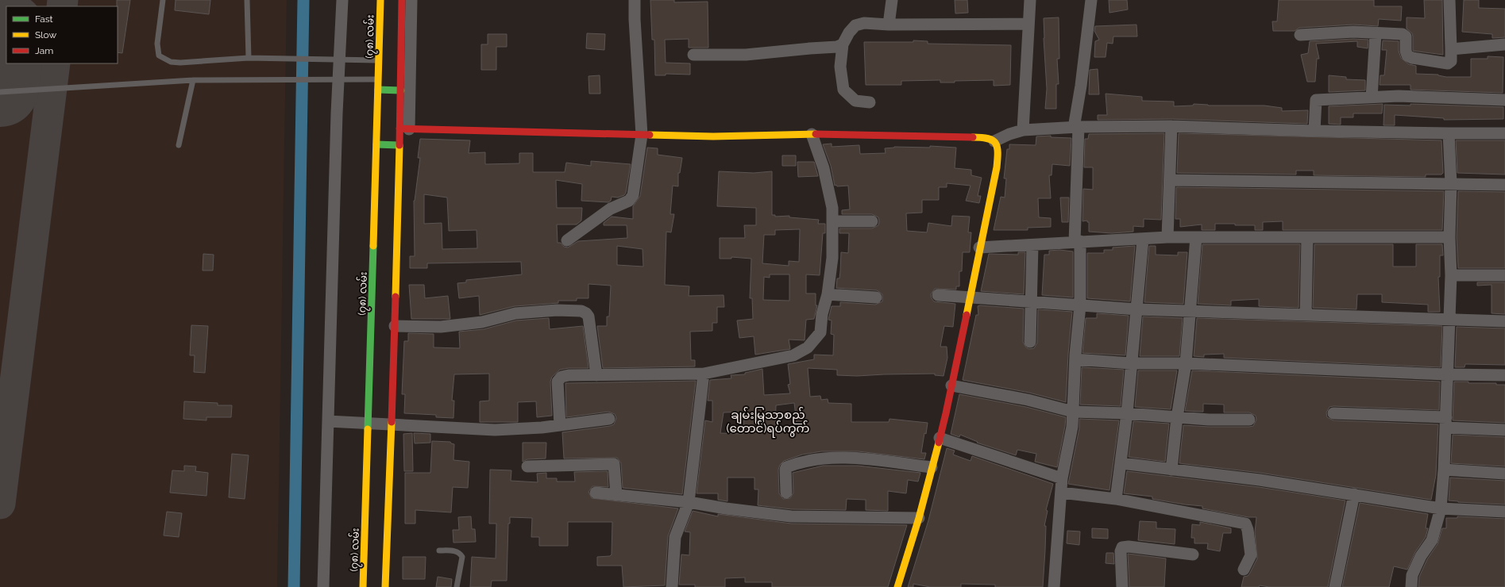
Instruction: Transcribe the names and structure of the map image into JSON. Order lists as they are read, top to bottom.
{
  "streets": {
    "main road": ["(၇၈) လမ်း"]
  },
  "districts": ["ချမ်းမြသာစည် (တောင်)ရပ်ကွက်"],
  "legend": ["Fast", "Slow", "Jam"]
}
